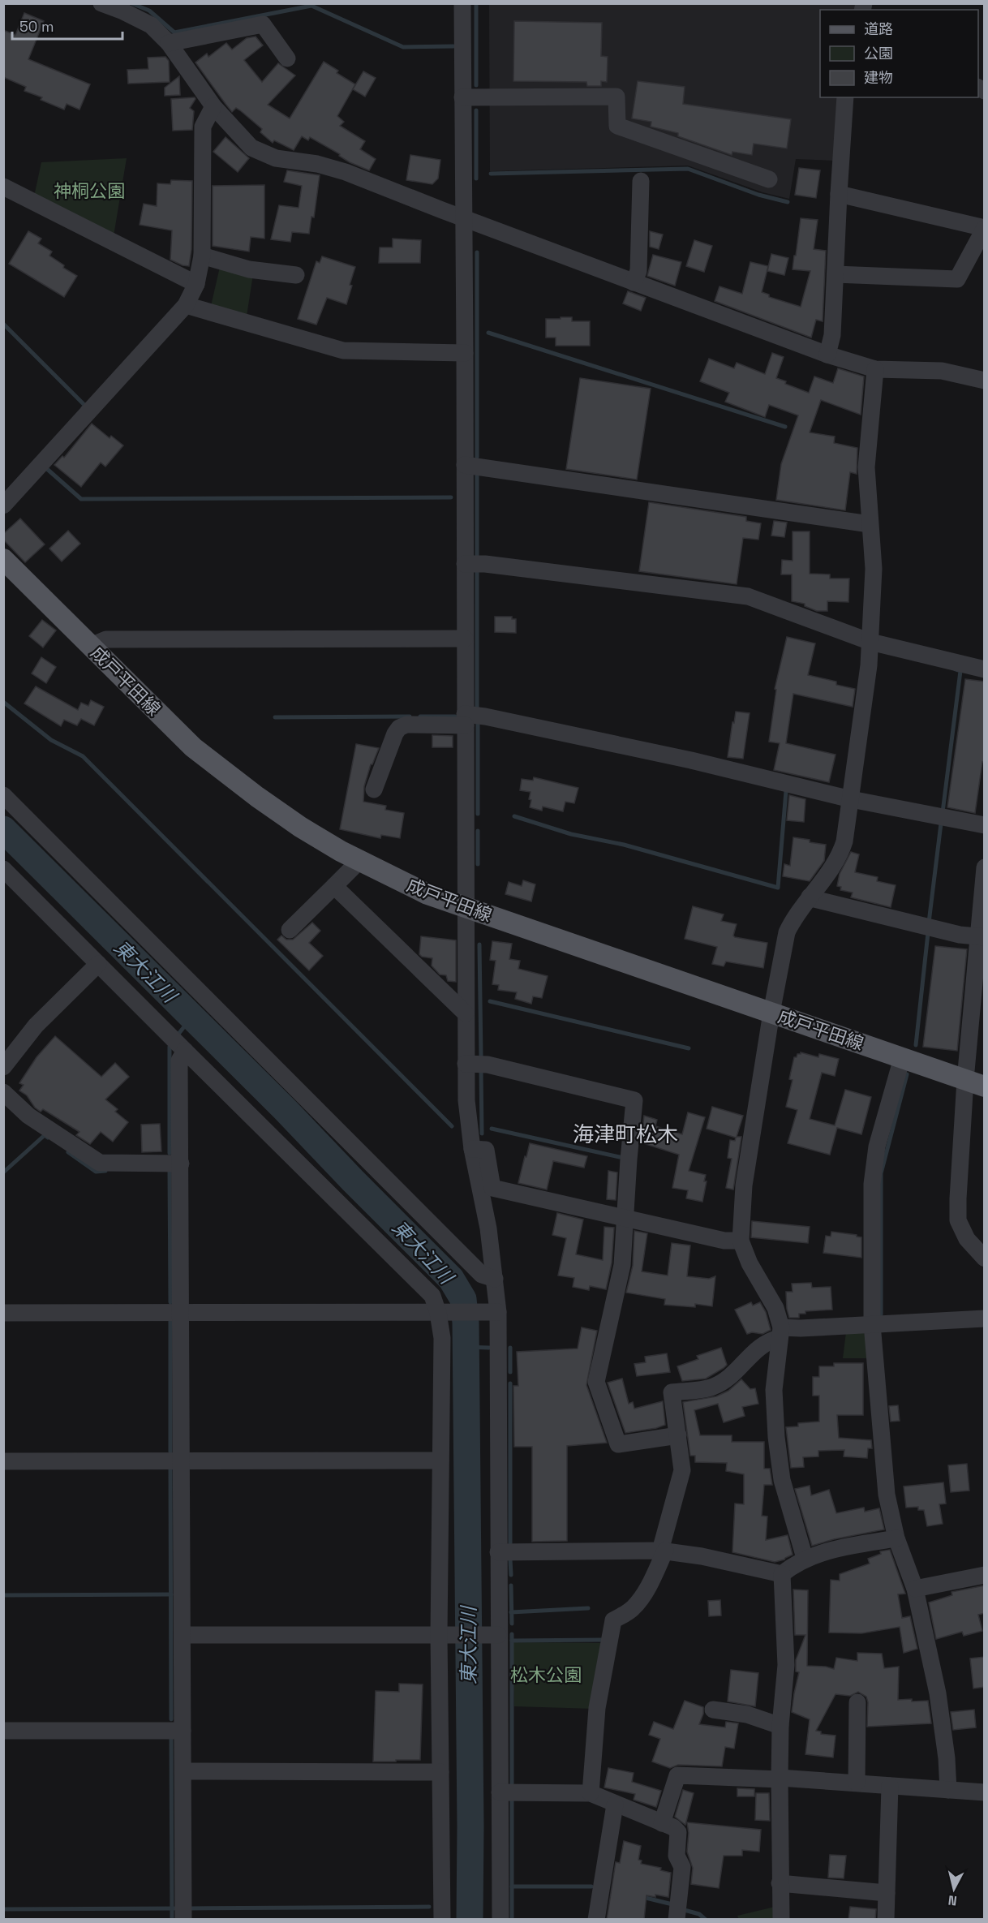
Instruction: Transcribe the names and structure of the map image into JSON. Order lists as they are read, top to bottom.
{
  "streets": {
    "main road": ["成戸平田線"]
  },
  "districts": ["海津町松木"],
  "water": ["東大江川"],
  "parks": ["神桐公園", "松木公園"],
  "legend": ["道路", "公園", "建物"],
  "scale_bar": "50 m",
  "north": "bottom"
}
